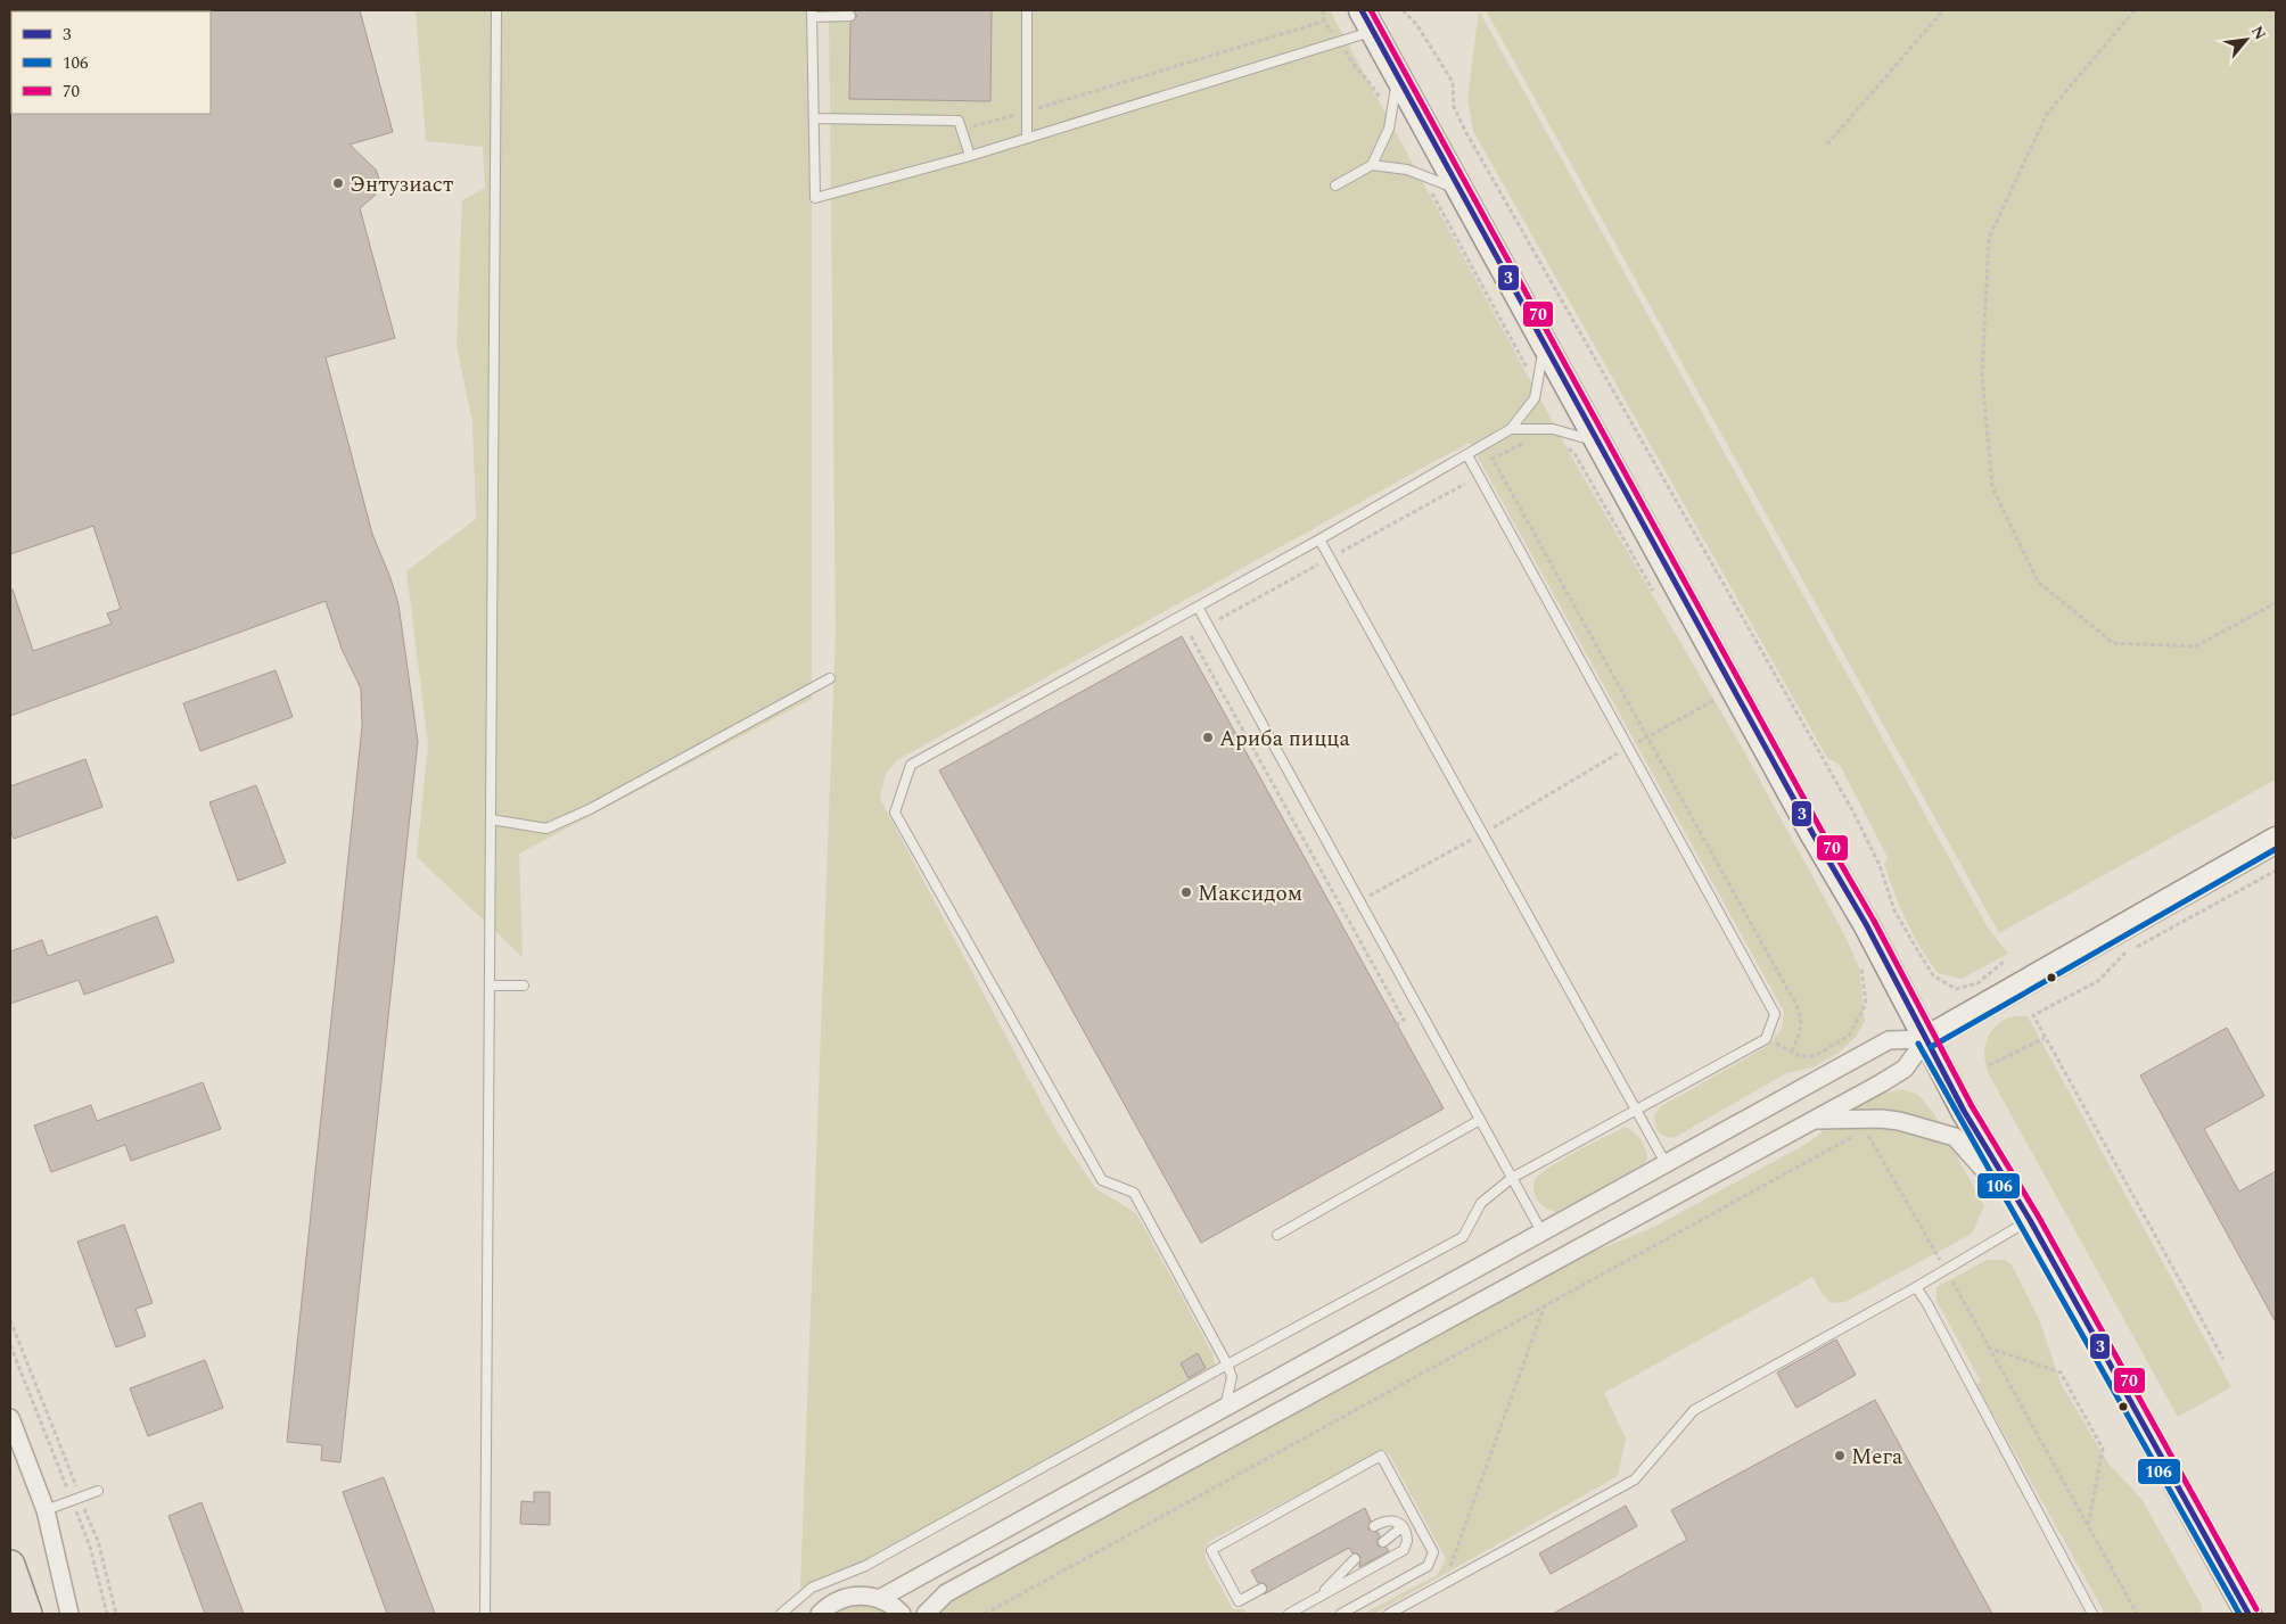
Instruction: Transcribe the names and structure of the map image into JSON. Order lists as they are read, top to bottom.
{
  "places": [
    "Энтузиаст",
    "Ариба пицца",
    "Максидом",
    "Мега"
  ],
  "lines": ["transit line 3", "transit line 70", "transit line 106"],
  "legend": ["3", "106", "70"],
  "north": "top right"
}
